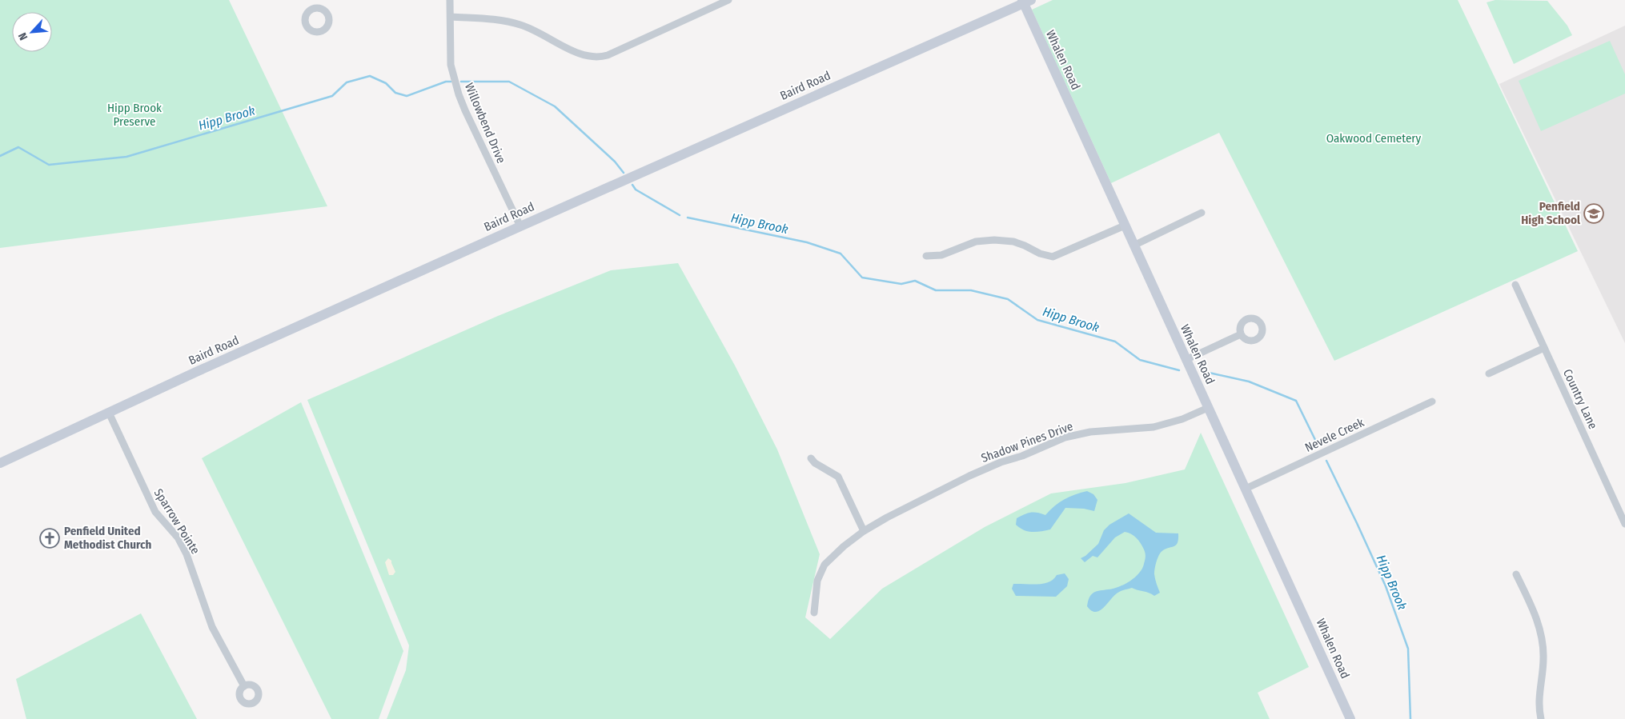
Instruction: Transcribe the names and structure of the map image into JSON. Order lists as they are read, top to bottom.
{
  "streets": {
    "street": [
      "Whalen Road",
      "Baird Road",
      "Willowbend Drive",
      "Country Lane",
      "Nevele Creek",
      "Shadow Pines Drive",
      "Sparrow Pointe"
    ]
  },
  "crossings": [
    ["Whalen Road", "Baird Road"],
    ["Whalen Road", "Nevele Creek"],
    ["Whalen Road", "Shadow Pines Drive"],
    ["Baird Road", "Willowbend Drive"],
    ["Baird Road", "Sparrow Pointe"]
  ],
  "water": ["Hipp Brook"],
  "parks": ["Hipp Brook Preserve", "Oakwood Cemetery"],
  "places": {
    "school or university": ["Penfield High School"],
    "church": ["Penfield United Methodist Church"]
  },
  "north": "bottom left"
}
